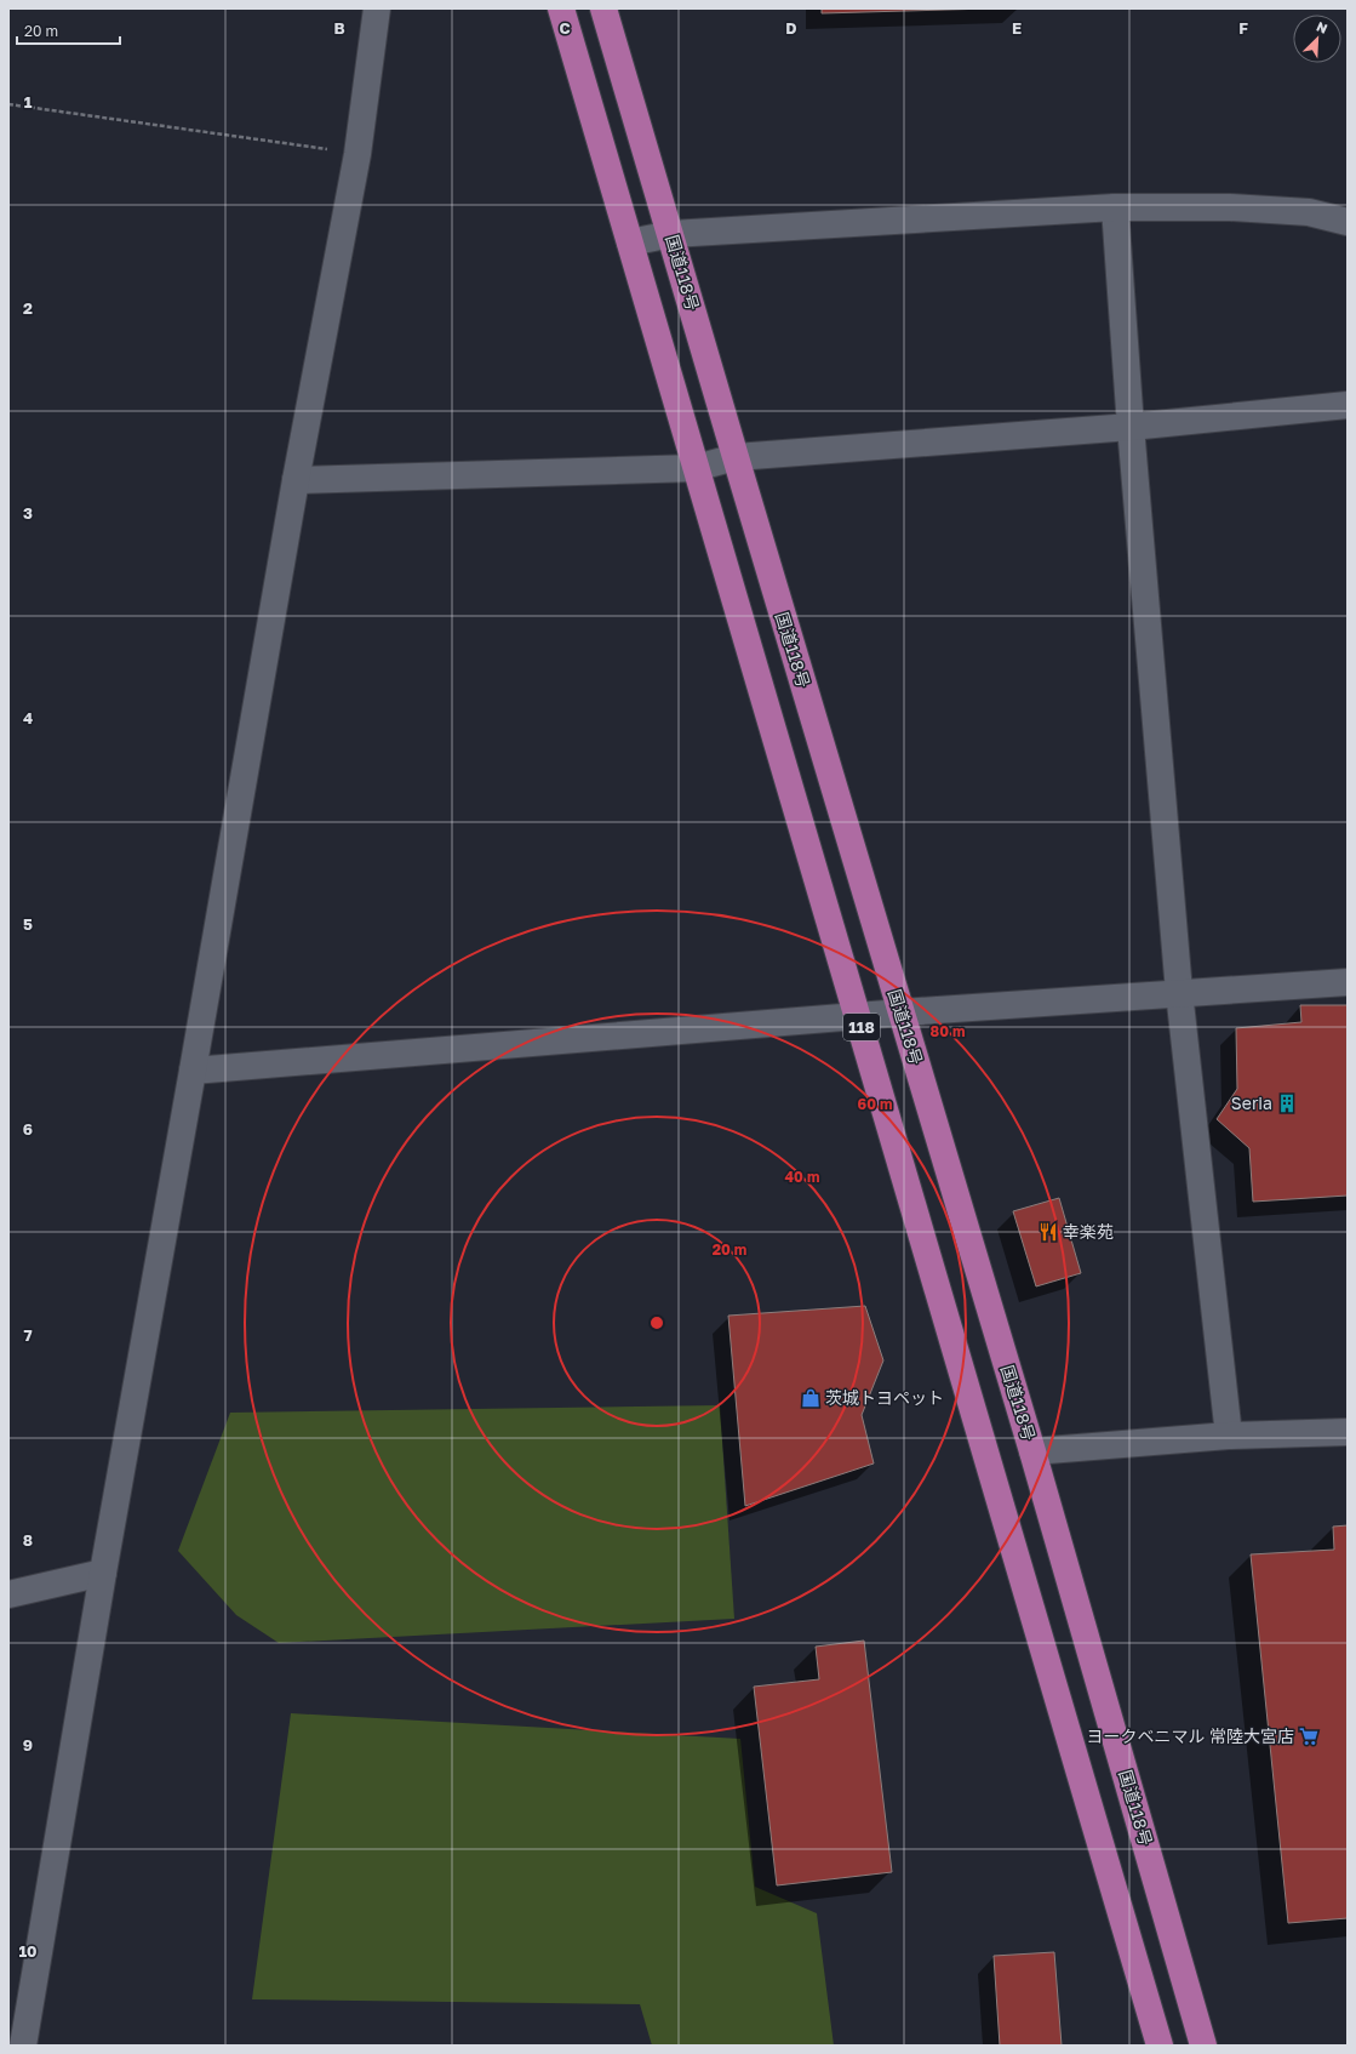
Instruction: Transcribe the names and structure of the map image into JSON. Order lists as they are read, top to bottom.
{
  "streets": {
    "highway": ["国道118号", "118"]
  },
  "places": {
    "building": ["Seria"],
    "restaurant": ["幸楽苑"],
    "shop": ["茨城トヨペット"],
    "supermarket": ["ヨークベニマル 常陸大宮店"]
  },
  "scale_bar": "20 m",
  "north": "top right",
  "grid": {
    "columns": [
      "B",
      "C",
      "D",
      "E",
      "F"
    ],
    "rows": [
      "1",
      "2",
      "3",
      "4",
      "5",
      "6",
      "7",
      "8",
      "9",
      "10"
    ]
  },
  "rings": [
    "80 m",
    "60 m",
    "40 m",
    "20 m"
  ]
}
